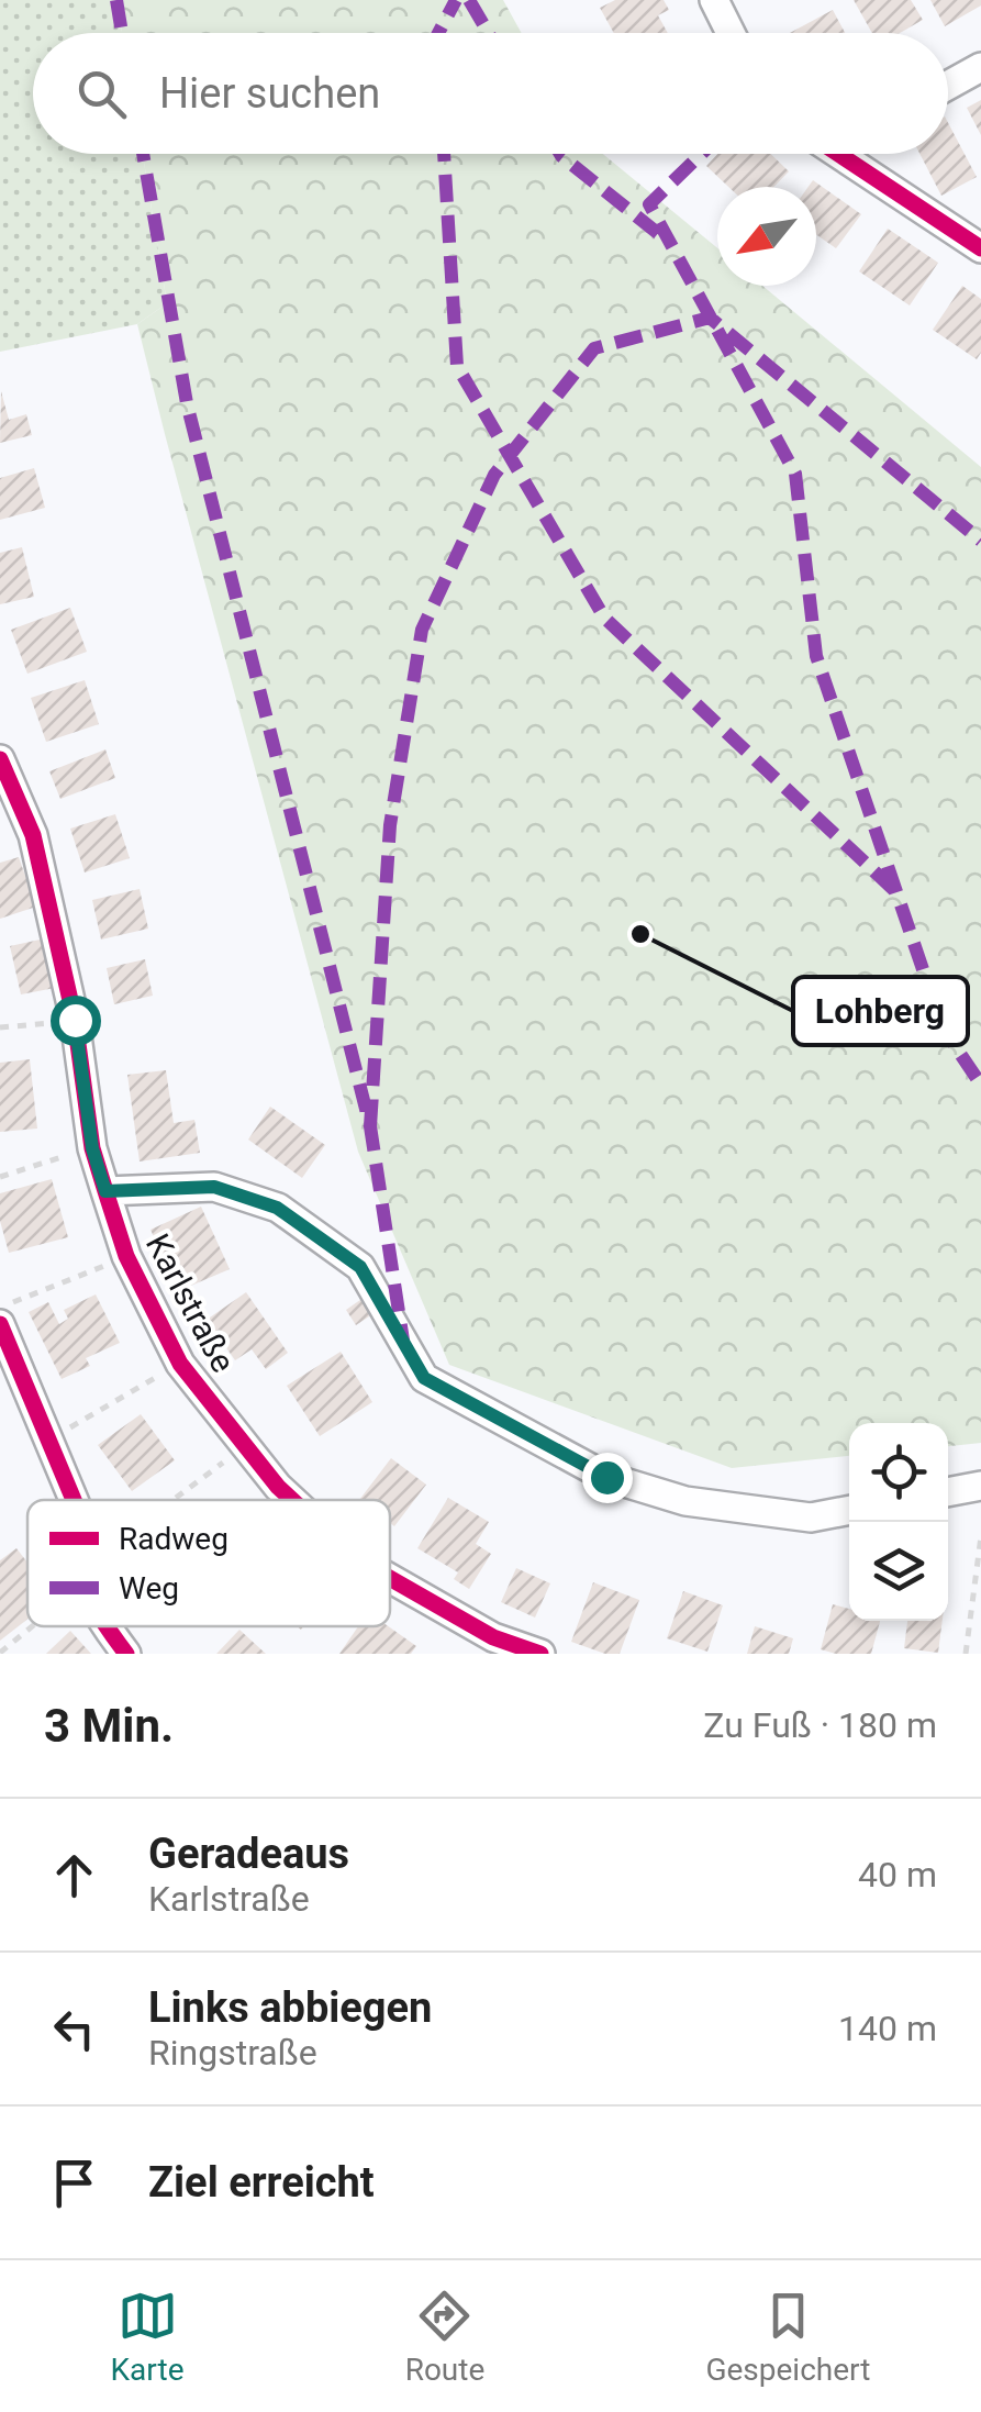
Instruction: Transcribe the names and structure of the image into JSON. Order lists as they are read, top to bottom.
{
  "streets": {
    "street": ["Karlstraße"]
  },
  "places": ["Lohberg"],
  "legend": ["Radweg", "Weg"],
  "north": "bottom left",
  "page": {
    "search": "Hier suchen",
    "heading": ["3 Min.", "Zu Fuß · 180 m"],
    "list": [
      ["Geradeaus", "Karlstraße", "40 m"],
      ["Links abbiegen", "Ringstraße", "140 m"],
      "Ziel erreicht"
    ],
    "nav": ["Karte", "Route", "Gespeichert"]
  }
}
